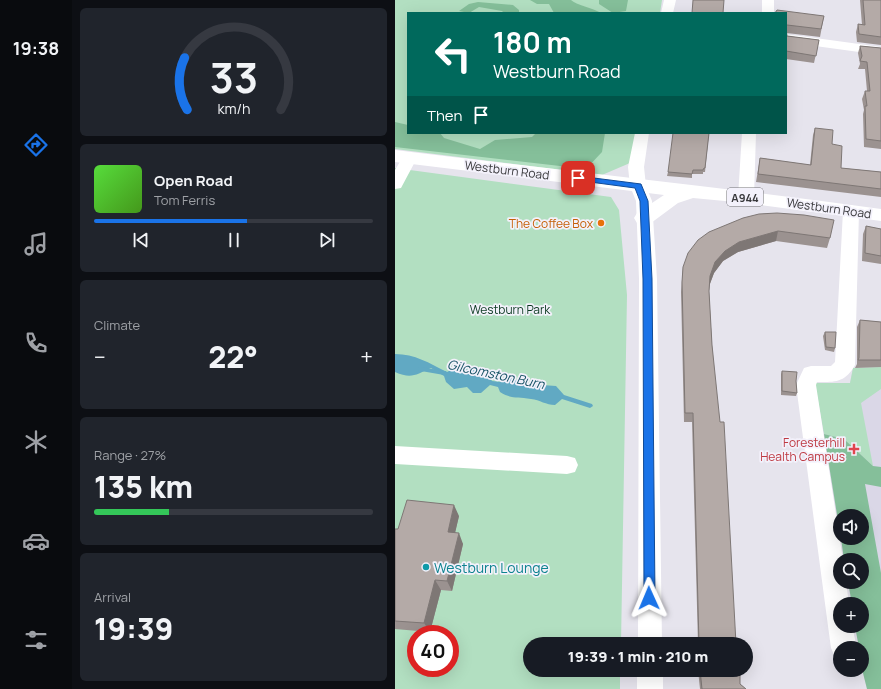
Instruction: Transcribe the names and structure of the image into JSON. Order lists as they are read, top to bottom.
{
  "streets": {
    "main road": ["Westburn Road", "A944"]
  },
  "water": ["Gilcomston Burn"],
  "parks": ["Westburn Park"],
  "places": {
    "other": ["The Coffee Box", "Westburn Lounge"],
    "health": ["Foresterhill Health Campus"]
  },
  "page": {
    "tabs": "19:38",
    "turn": ["180 m", "Westburn Road"],
    "then": "Then",
    "song": ["Open Road", "Tom Ferris"],
    "tile": [
      "Climate",
      ["Range · 27%", "135 km"],
      ["Arrival", "19:39"]
    ],
    "heat": ["−", "22°", "+"],
    "map_buttons": ["+", "−"],
    "limit": "40",
    "trip": "19:39 · 1 min · 210 m",
    "gauge": ["33", "km/h"]
  }
}
